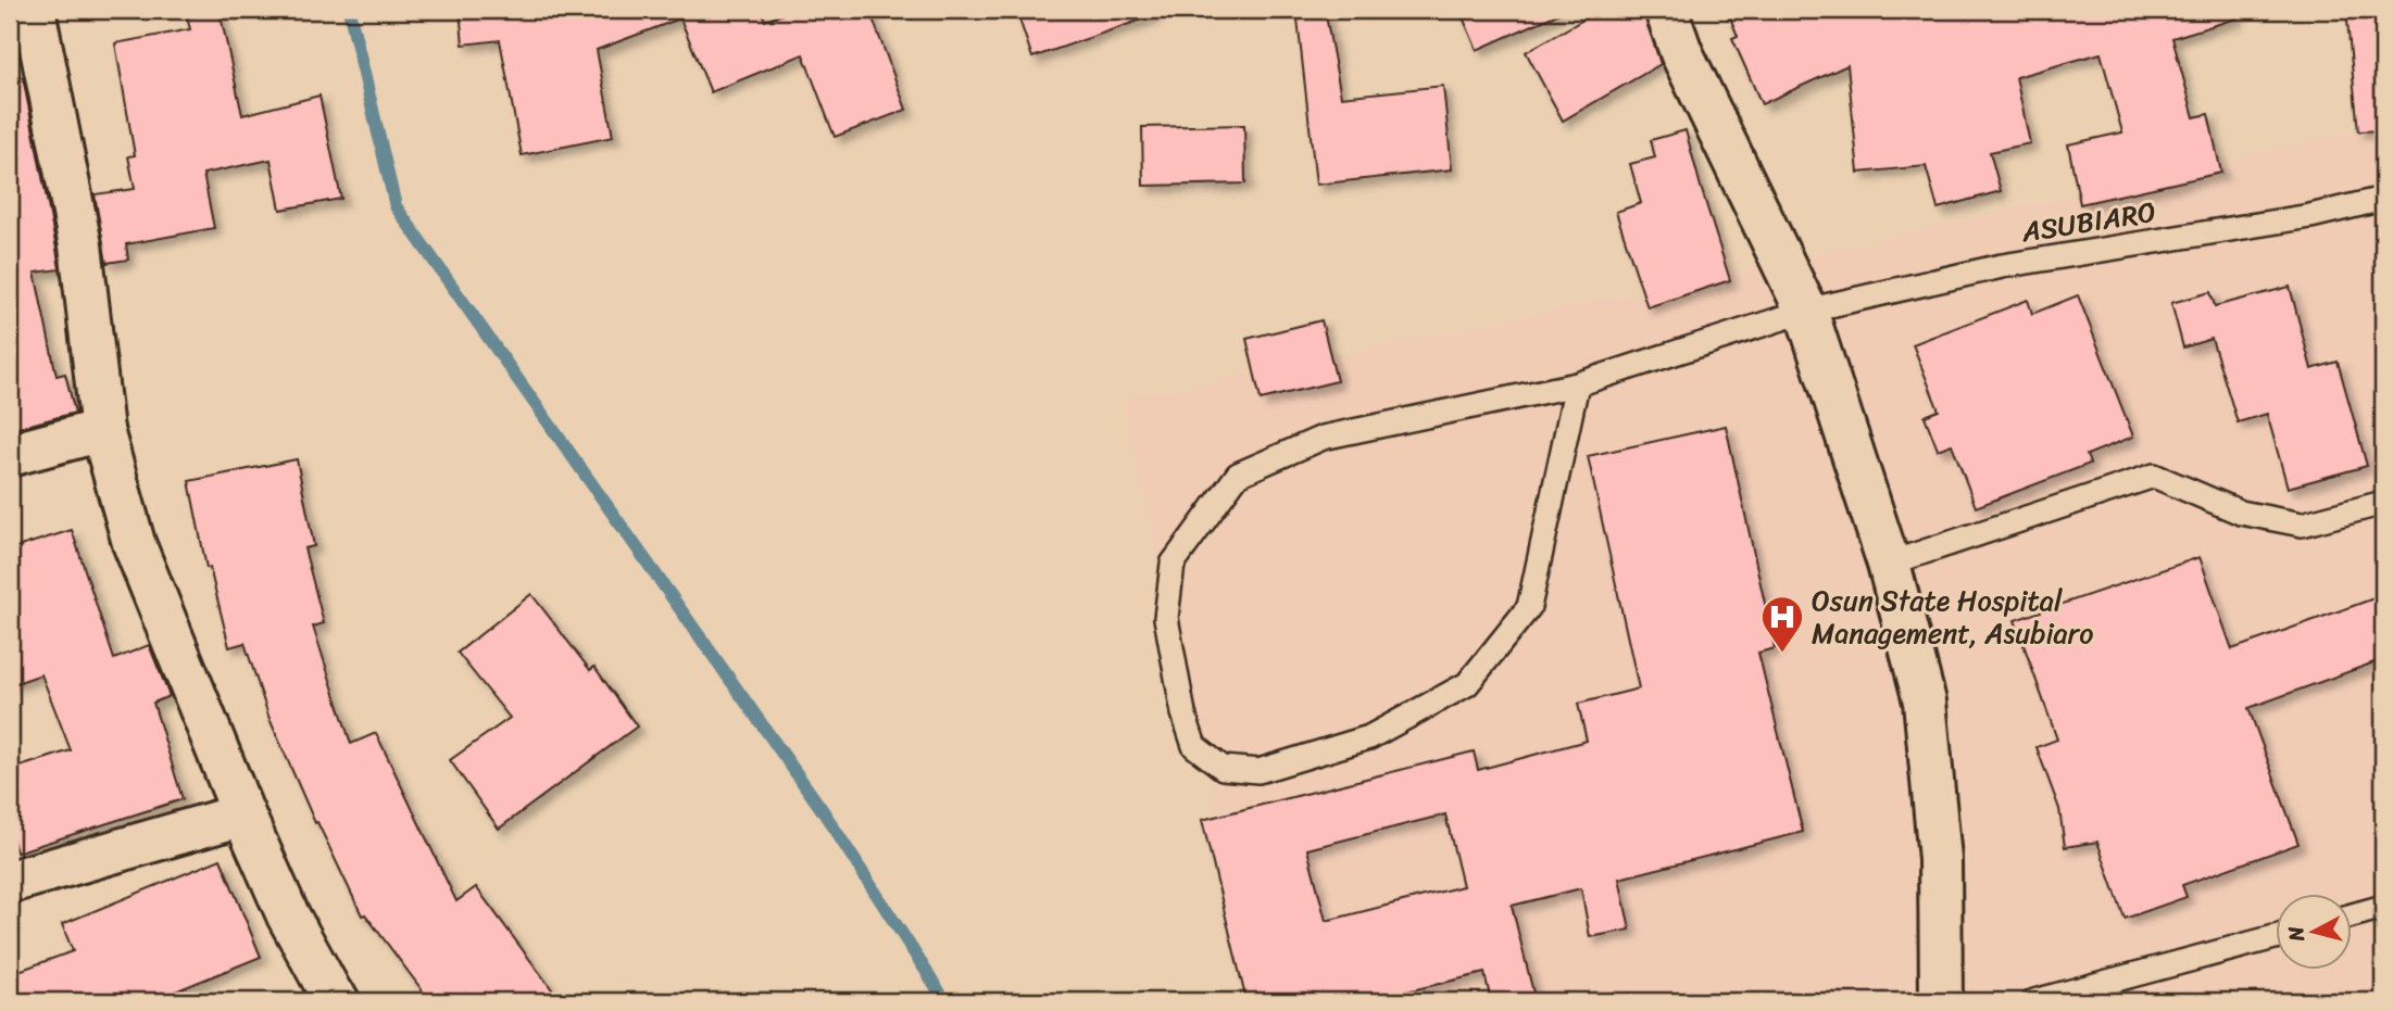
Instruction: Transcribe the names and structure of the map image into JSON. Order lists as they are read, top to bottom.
{
  "streets": {
    "lane": ["ASUBIARO"]
  },
  "places": {
    "hospital": ["Osun State Hospital Management, Asubiaro"]
  },
  "north": "left"
}
